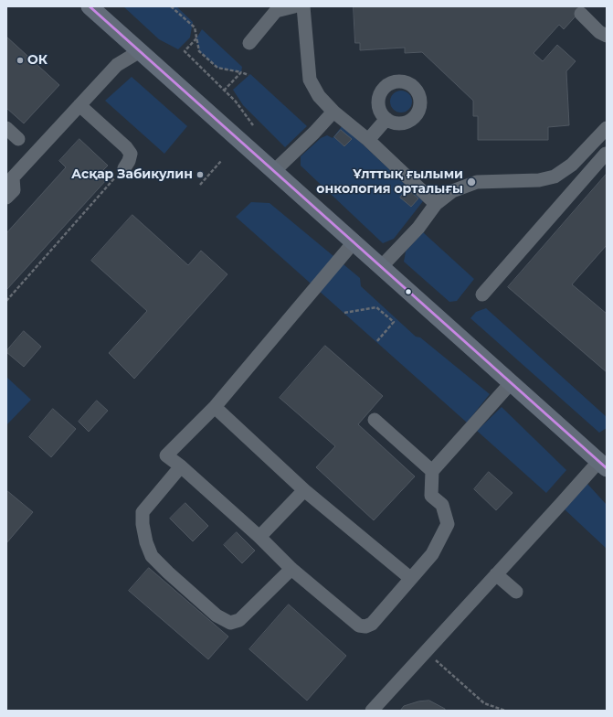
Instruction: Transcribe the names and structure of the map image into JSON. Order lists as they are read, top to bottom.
{
  "places": ["ОК", "Асқар Забикулин", "Ұлттық ғылыми онкология орталығы"]
}
